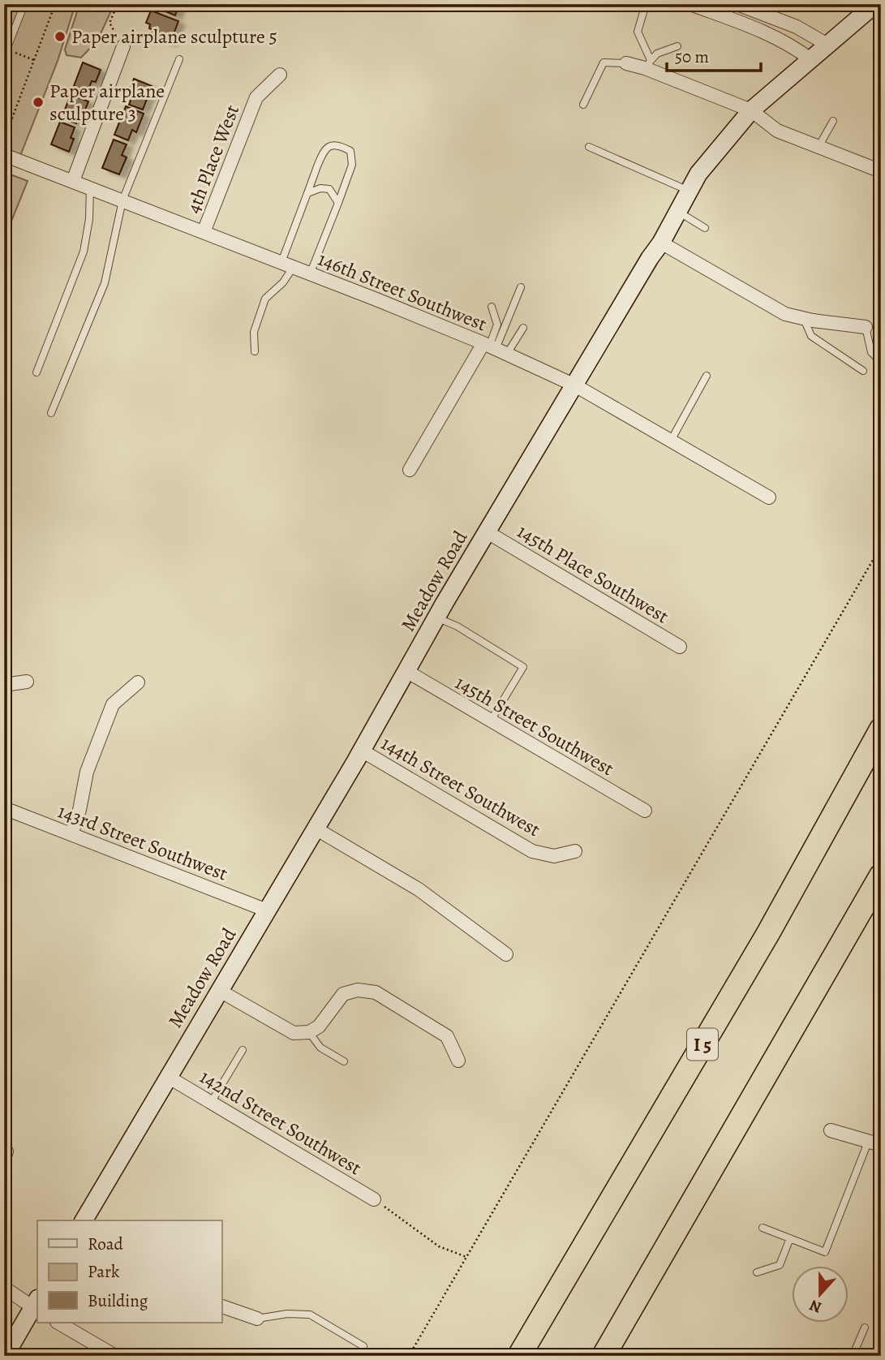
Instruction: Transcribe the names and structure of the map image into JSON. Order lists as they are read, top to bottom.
{
  "streets": {
    "highway": ["I 5"],
    "street": [
      "4th Place West",
      "146th Street Southwest",
      "145th Place Southwest",
      "Meadow Road",
      "145th Street Southwest",
      "144th Street Southwest",
      "143rd Street Southwest",
      "142nd Street Southwest"
    ]
  },
  "crossings": [
    ["4th Place West", "146th Street Southwest"],
    ["146th Street Southwest", "Meadow Road"],
    ["145th Place Southwest", "Meadow Road"],
    ["Meadow Road", "145th Street Southwest"],
    ["Meadow Road", "144th Street Southwest"],
    ["Meadow Road", "143rd Street Southwest"],
    ["Meadow Road", "142nd Street Southwest"]
  ],
  "places": ["Paper airplane sculpture 5", "Paper airplane sculpture 3"],
  "legend": ["Road", "Park", "Building"],
  "scale_bar": "50 m",
  "north": "bottom"
}
